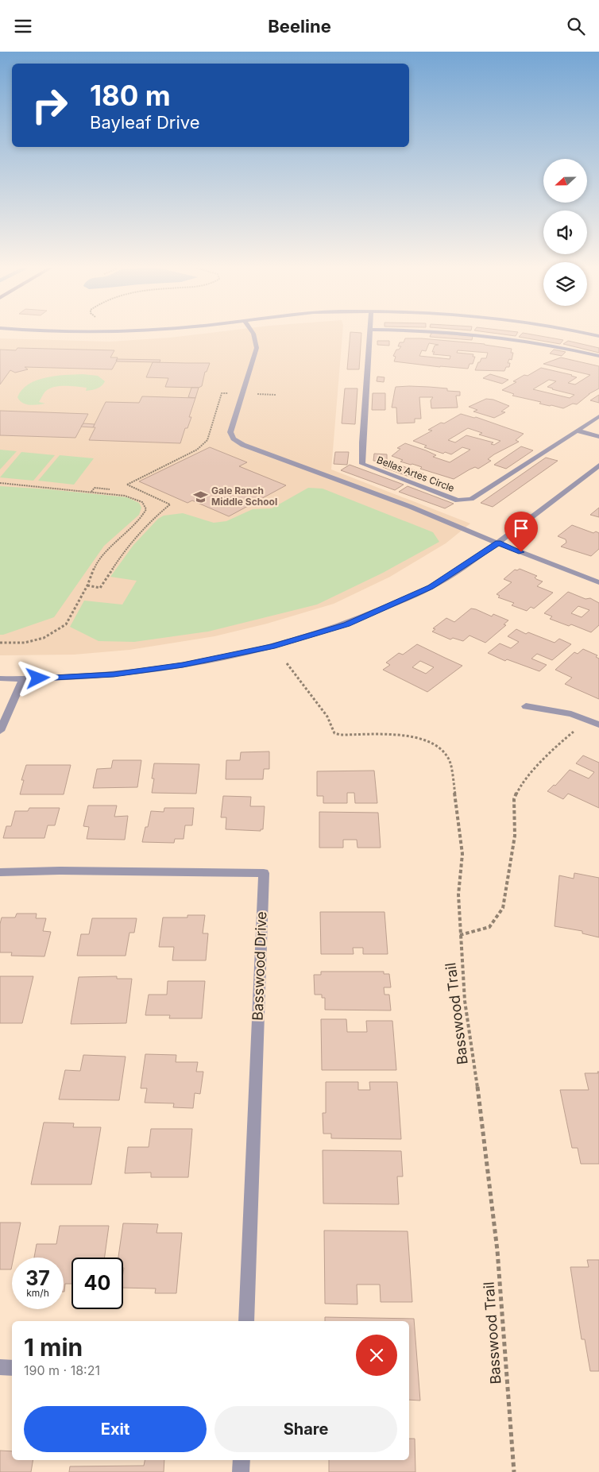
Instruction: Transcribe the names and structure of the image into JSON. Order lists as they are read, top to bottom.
{
  "streets": {
    "street": ["Bellas Artes Circle", "Basswood Drive"],
    "path": ["Basswood Trail"]
  },
  "places": {
    "school or university": ["Gale Ranch Middle School"]
  },
  "north": "left",
  "page": {
    "header": "Beeline",
    "turn": ["180 m", "Bayleaf Drive"],
    "speed": "37 km/h",
    "limit": "40",
    "heading": ["1 min", "190 m · 18:21"],
    "buttons": ["Exit", "Share"]
  }
}
